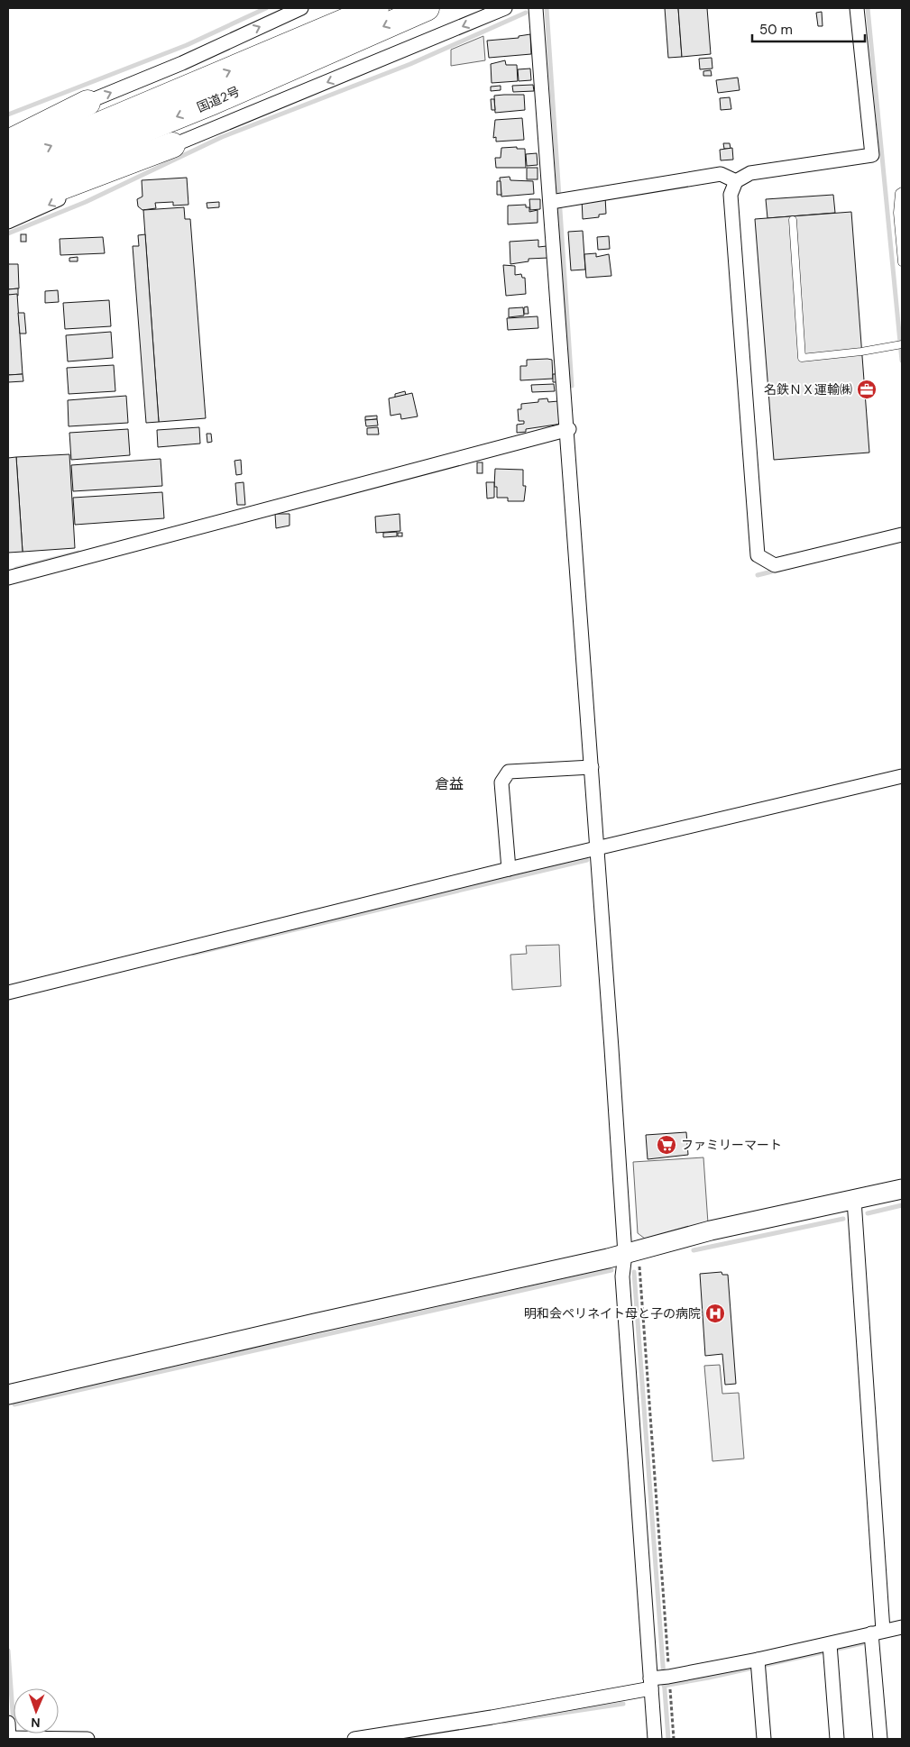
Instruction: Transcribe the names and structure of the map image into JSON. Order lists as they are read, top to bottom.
{
  "streets": {
    "highway": ["国道2号"]
  },
  "districts": ["倉益"],
  "places": {
    "office": ["名鉄ＮＸ運輸㈱"],
    "supermarket": ["ファミリーマート"],
    "hospital": ["明和会ペリネイト母と子の病院"]
  },
  "scale_bar": "50 m",
  "north": "bottom"
}
